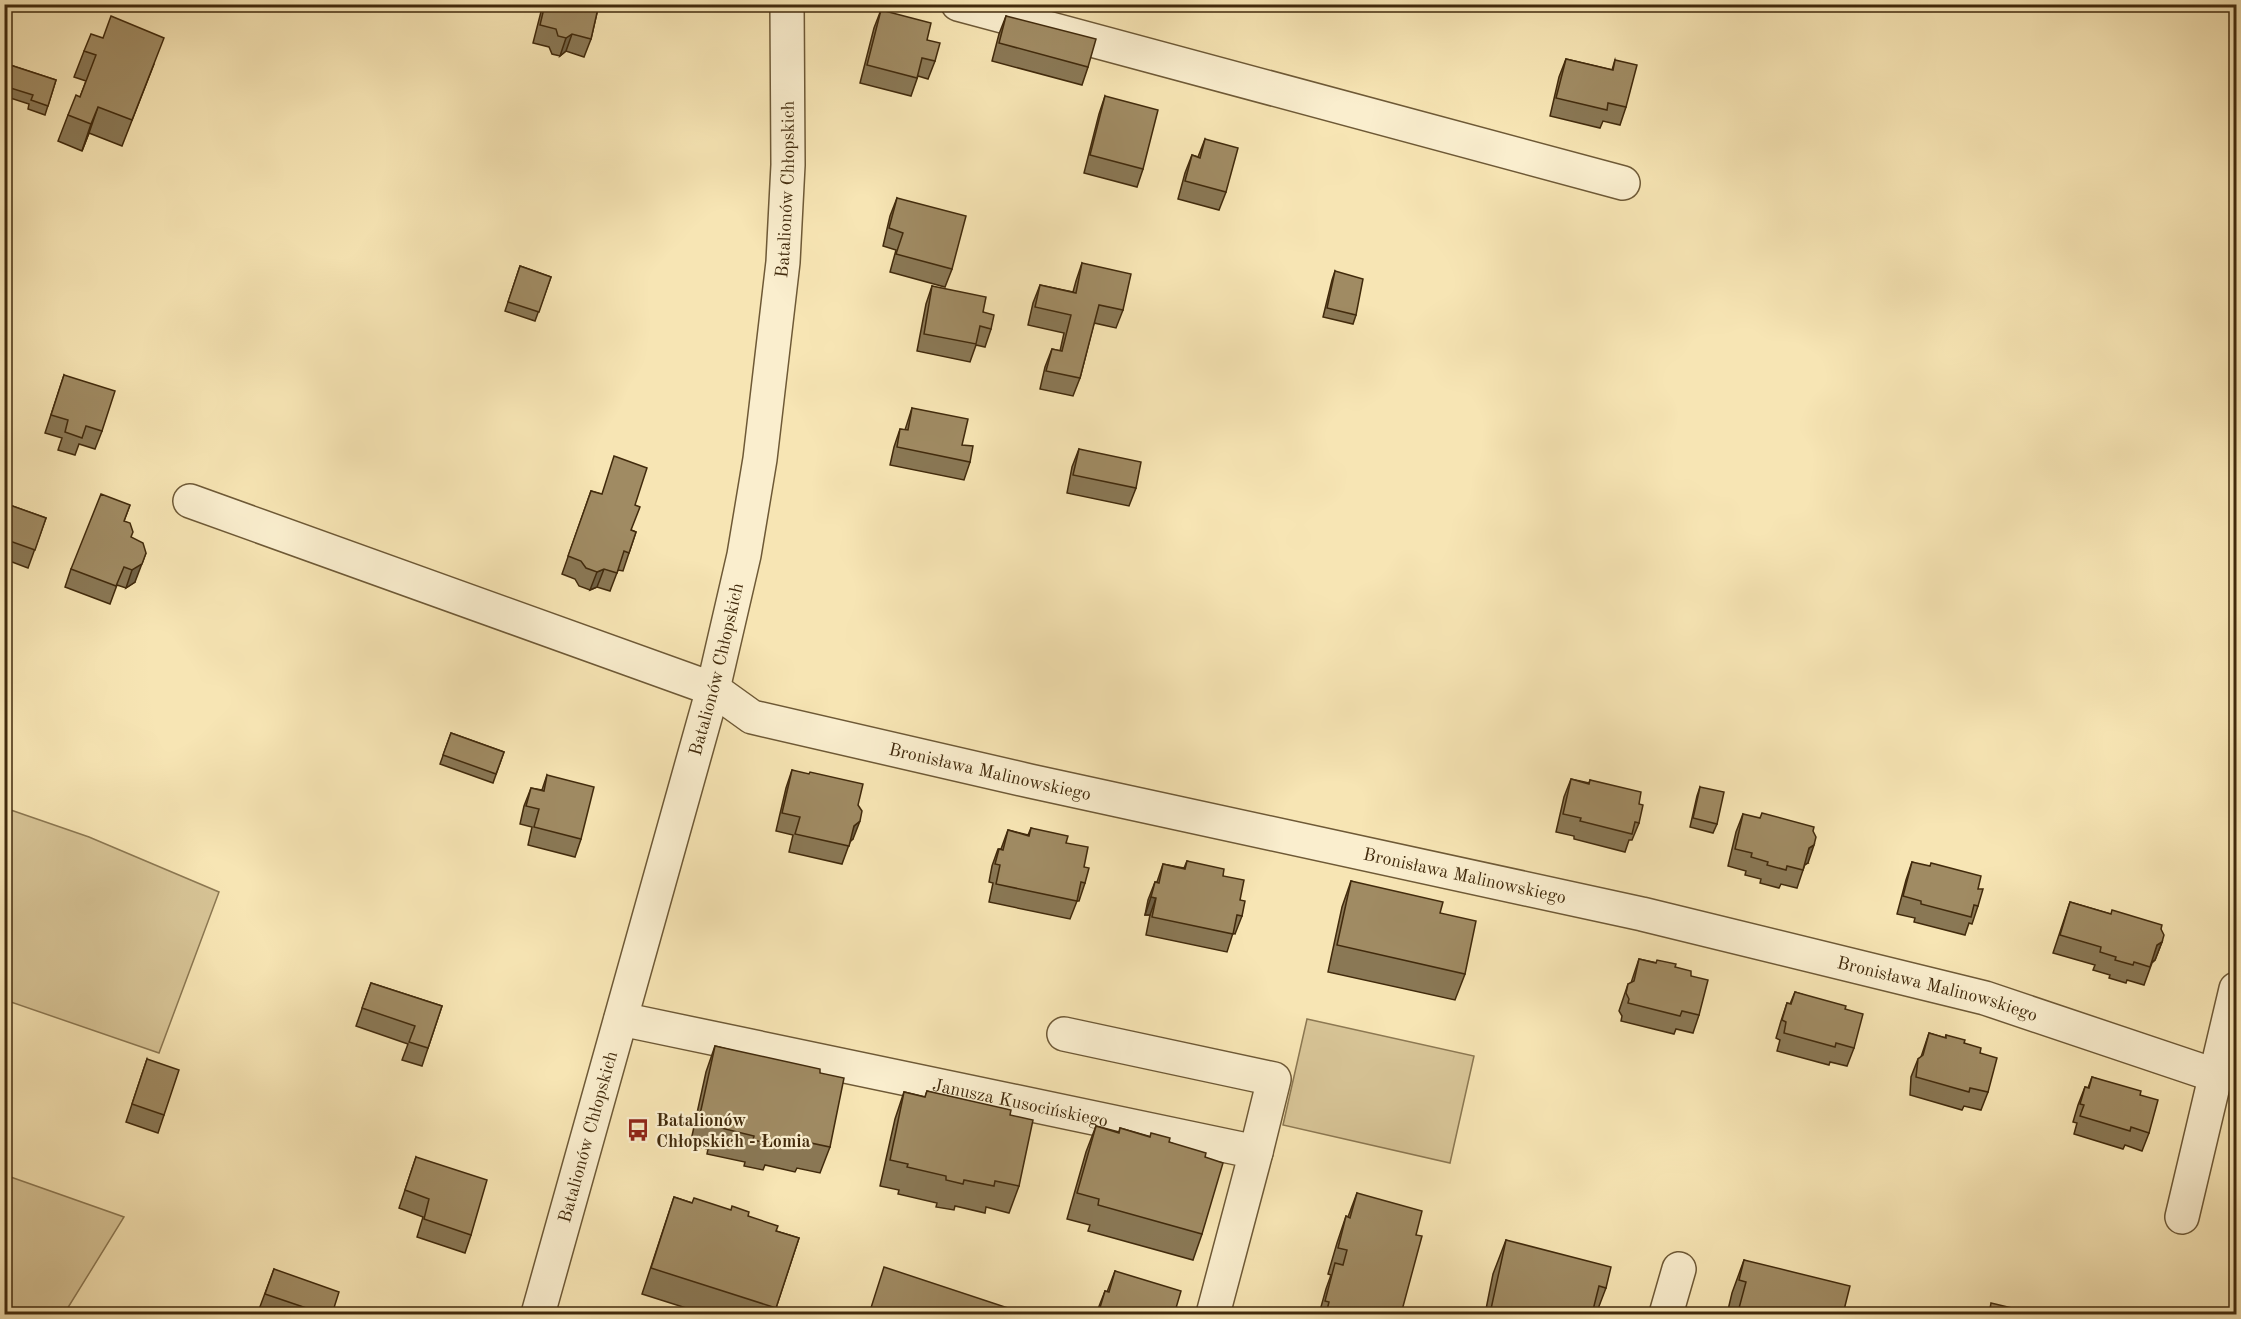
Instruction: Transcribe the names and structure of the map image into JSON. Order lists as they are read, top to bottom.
{
  "streets": {
    "street": ["Batalionów Chłopskich", "Bronisława Malinowskiego", "Janusza Kusocińskiego"]
  },
  "crossings": [
    ["Batalionów Chłopskich", "Bronisława Malinowskiego"],
    ["Batalionów Chłopskich", "Janusza Kusocińskiego"]
  ],
  "places": {
    "bus stop": ["Batalionów Chłopskich - Łomia"]
  }
}
